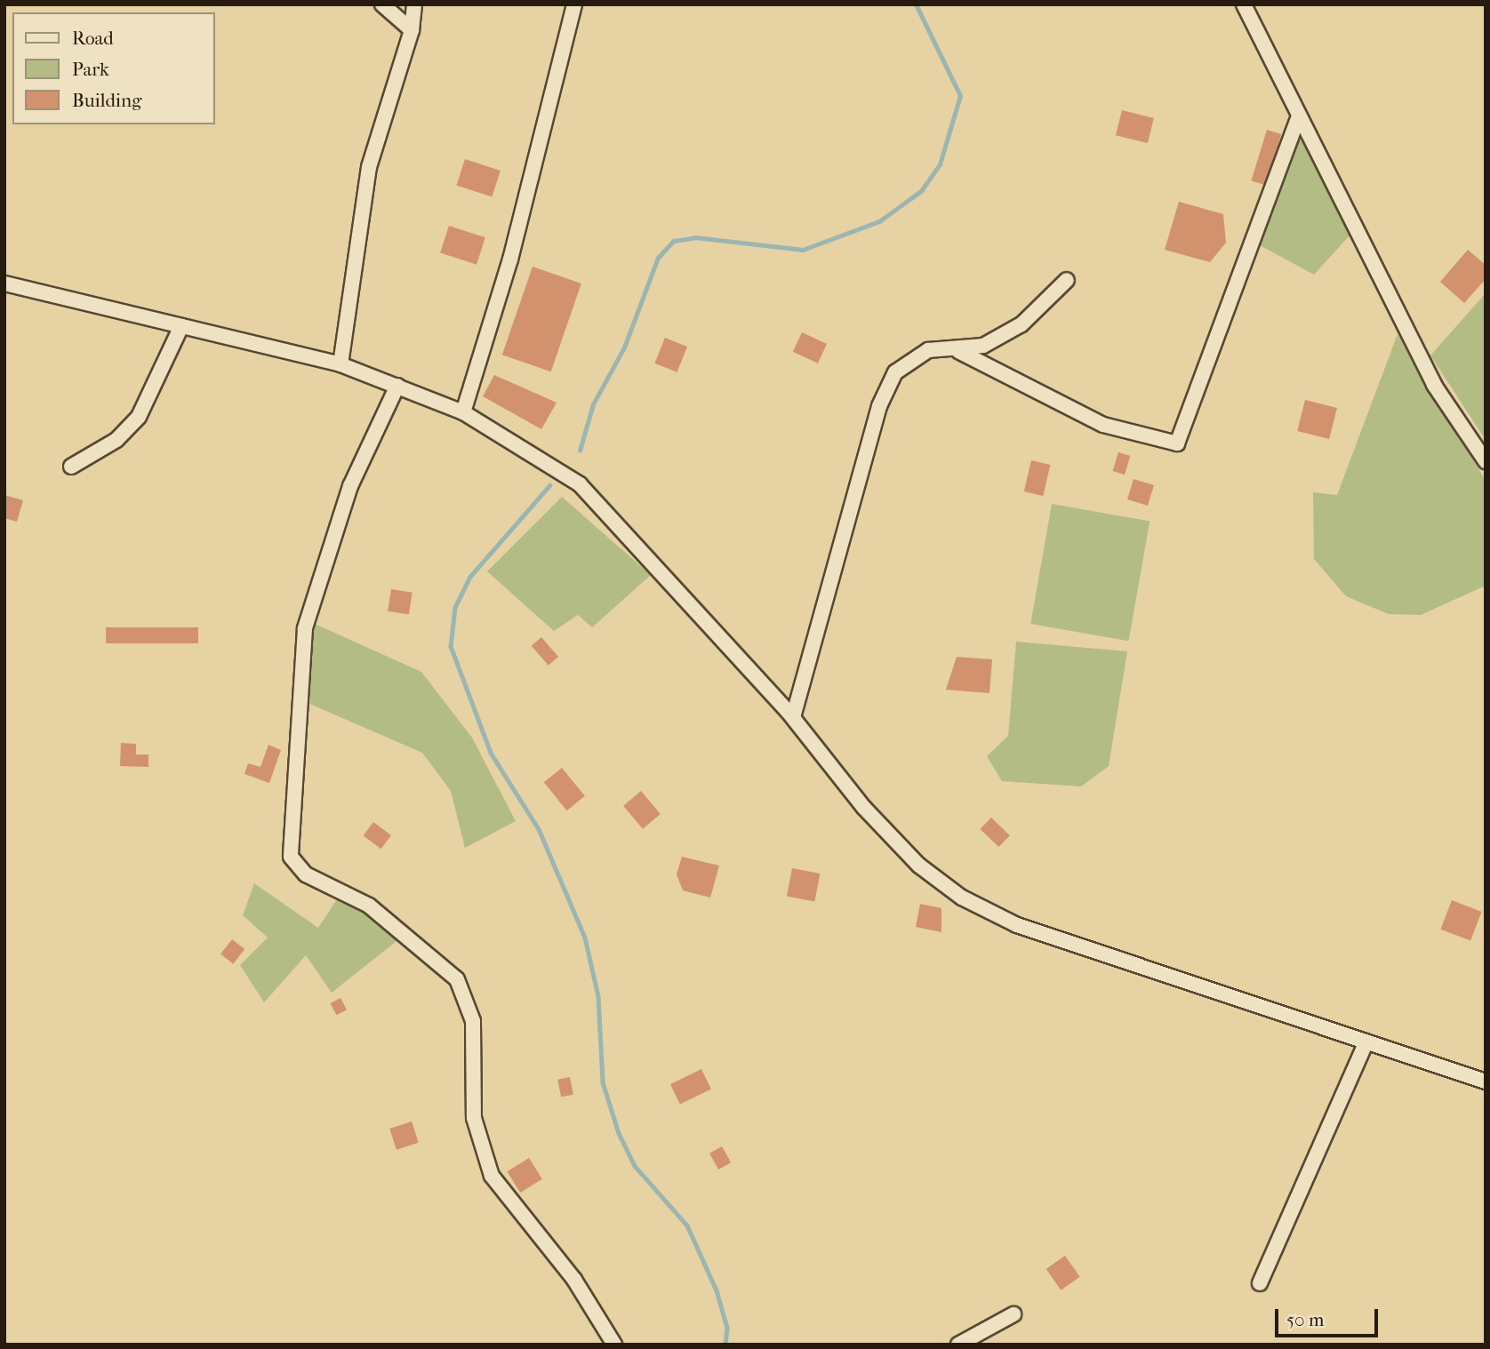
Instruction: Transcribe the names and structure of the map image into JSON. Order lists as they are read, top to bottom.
{
  "legend": ["Road", "Park", "Building"],
  "scale_bar": "50 m"
}
